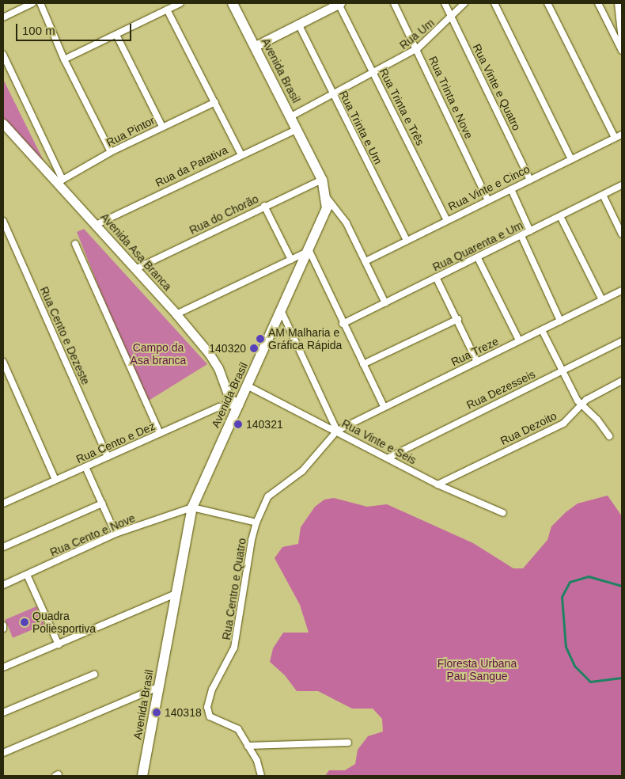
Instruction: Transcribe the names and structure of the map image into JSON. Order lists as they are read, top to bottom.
{
  "streets": {
    "main road": ["Avenida Brasil"],
    "street": [
      "Rua Um",
      "Rua Vinte e Quatro",
      "Rua Trinta e Nove",
      "Rua Trinta e Três",
      "Rua Trinta e Um",
      "Rua Pintor",
      "Rua da Patativa",
      "Rua Vinte e Cinco",
      "Rua do Chorão",
      "Rua Quarenta e Um",
      "Avenida Asa Branca",
      "Rua Cento e Dezeste",
      "Rua Treze",
      "Rua Dezesseis",
      "Rua Dezoito",
      "Rua Vinte e Seis",
      "Rua Cento e Dez",
      "Rua Cento e Nove",
      "Rua Centro e Quatro"
    ]
  },
  "crossings": [
    ["Rua Um", "Avenida Brasil"],
    ["Rua Um", "Rua Vinte e Quatro"],
    ["Rua Um", "Rua Trinta e Nove"],
    ["Rua Um", "Rua Trinta e Três"],
    ["Rua Um", "Rua Trinta e Um"],
    ["Avenida Brasil", "Rua da Patativa"],
    ["Avenida Brasil", "Rua do Chorão"],
    ["Avenida Brasil", "Avenida Asa Branca"],
    ["Avenida Brasil", "Rua Vinte e Seis"],
    ["Avenida Brasil", "Rua Cento e Dez"],
    ["Avenida Brasil", "Rua Cento e Nove"],
    ["Rua Vinte e Quatro", "Rua Vinte e Cinco"],
    ["Rua Trinta e Nove", "Rua Vinte e Cinco"],
    ["Rua Trinta e Três", "Rua Vinte e Cinco"],
    ["Rua Trinta e Um", "Rua Vinte e Cinco"],
    ["Rua Pintor", "Avenida Asa Branca"],
    ["Rua da Patativa", "Avenida Asa Branca"],
    ["Rua do Chorão", "Avenida Asa Branca"],
    ["Avenida Asa Branca", "Rua Cento e Dez"],
    ["Rua Cento e Dezeste", "Rua Cento e Dez"],
    ["Rua Treze", "Rua Vinte e Seis"],
    ["Rua Treze", "Rua Centro e Quatro"],
    ["Rua Dezesseis", "Rua Vinte e Seis"],
    ["Rua Dezoito", "Rua Vinte e Seis"],
    ["Rua Vinte e Seis", "Rua Centro e Quatro"]
  ],
  "parks": ["Campo da Asa branca", "Floresta Urbana Pau Sangue"],
  "places": [
    "AM Malharia e Gráfica Rápida",
    "140320",
    "140321",
    "Quadra Poliesportiva",
    "140318"
  ],
  "scale_bar": "100 m"
}
